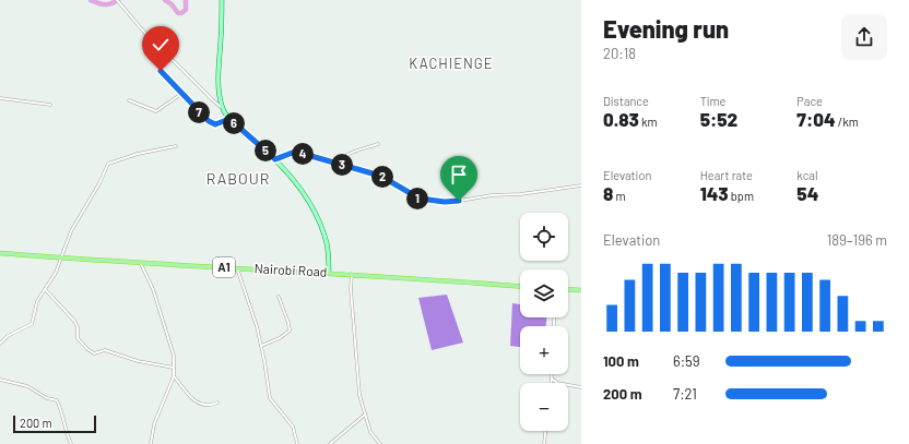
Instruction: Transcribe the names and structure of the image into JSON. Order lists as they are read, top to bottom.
{
  "streets": {
    "highway": ["A1", "Nairobi Road"]
  },
  "districts": ["KACHIENGE", "RABOUR"],
  "scale_bar": "200 m",
  "page": {
    "heading": ["Evening run", "20:18"],
    "stats": [
      ["Distance", "0.83 km"],
      ["Time", "5:52"],
      ["Pace", "7:04 /km"],
      ["Elevation", "8 m"],
      ["Heart rate", "143 bpm"],
      ["kcal", "54"]
    ],
    "pins": [
      "7",
      "6",
      "5",
      "4",
      "3",
      "2",
      "1"
    ],
    "map_buttons": ["+", "−"],
    "chart": ["Elevation", "189–196 m"],
    "list": [
      {
        "name": "100 m",
        "note": "6:59"
      },
      {
        "name": "200 m",
        "note": "7:21"
      }
    ],
    "scale": "200 m"
  }
}
